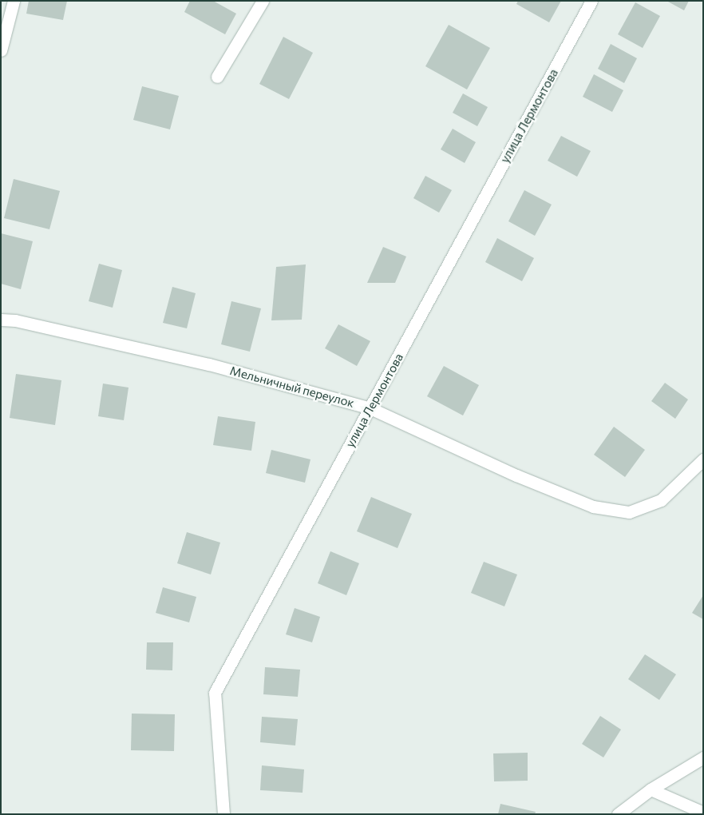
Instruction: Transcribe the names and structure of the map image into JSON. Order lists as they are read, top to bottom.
{
  "streets": {
    "street": ["улица Лермонтова", "Мельничный переулок"]
  },
  "crossings": [
    ["улица Лермонтова", "Мельничный переулок"]
  ]
}
